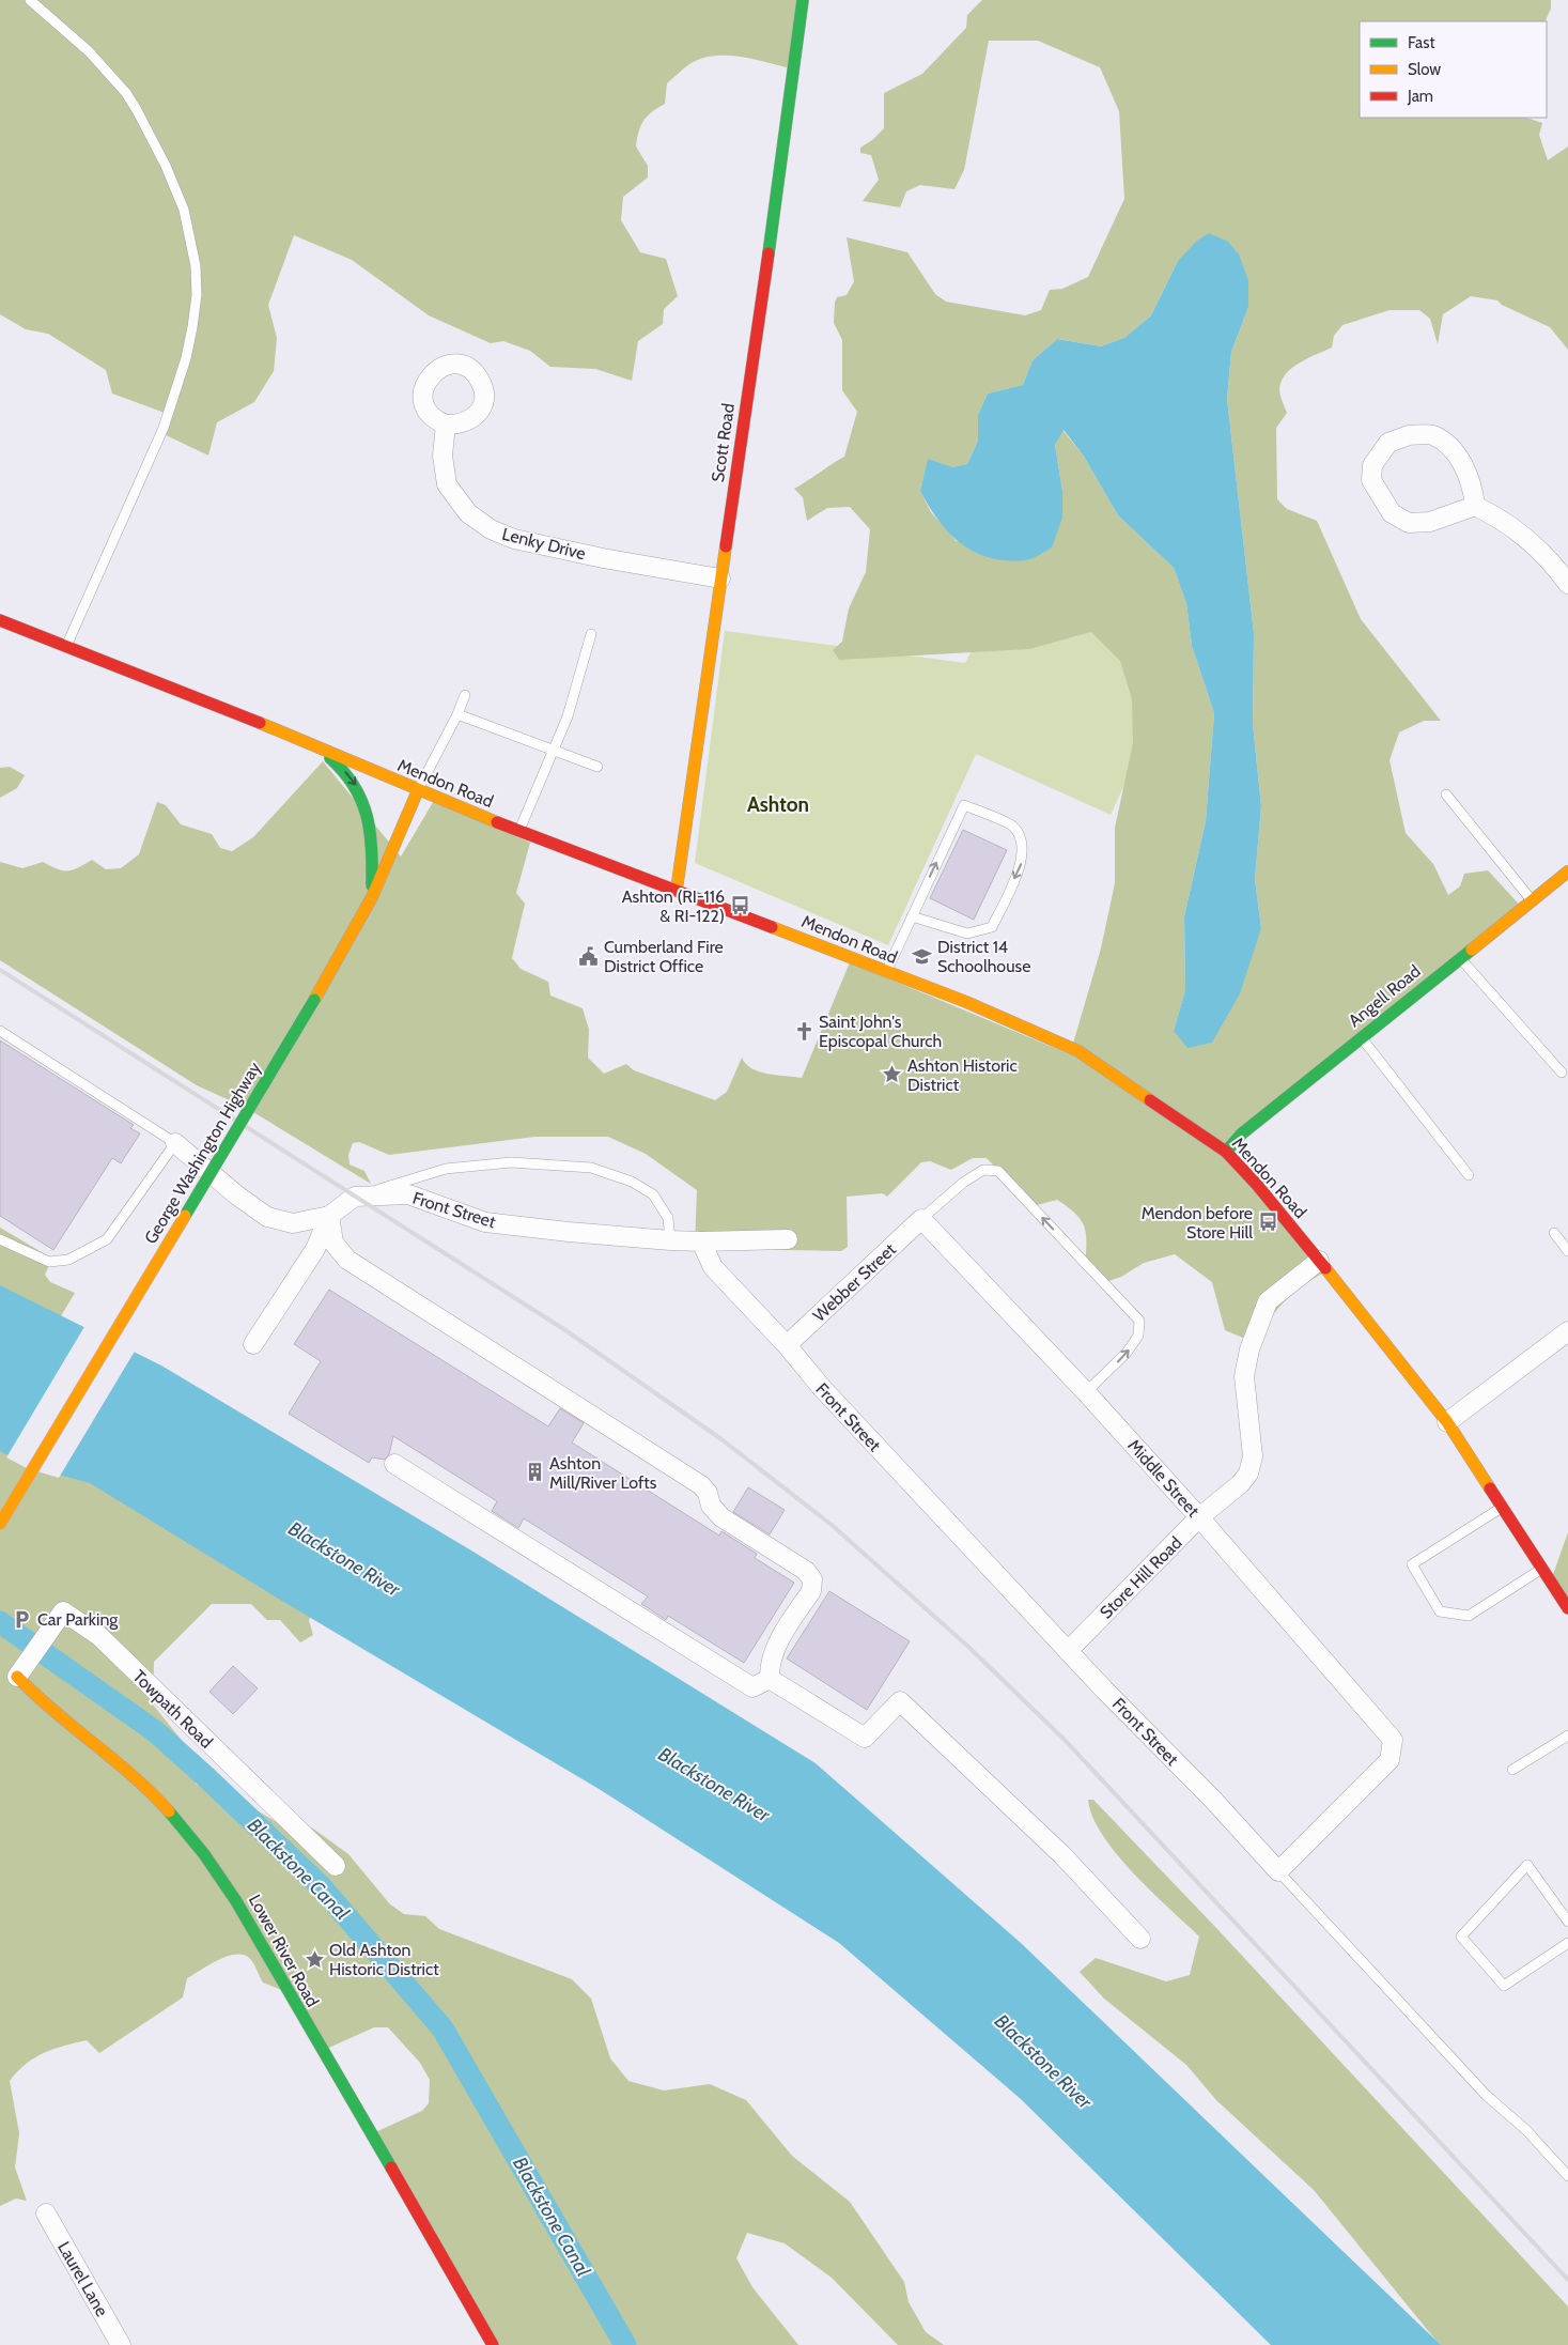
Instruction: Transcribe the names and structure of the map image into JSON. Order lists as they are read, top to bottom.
{
  "streets": {
    "main road": [
      "Scott Road",
      "Mendon Road",
      "Angell Road",
      "George Washington Highway",
      "Lower River Road"
    ],
    "street": [
      "Lenky Drive",
      "Front Street",
      "Webber Street",
      "Middle Street",
      "Store Hill Road",
      "Towpath Road",
      "Laurel Lane"
    ]
  },
  "crossings": [
    ["Scott Road", "Lenky Drive"],
    ["Scott Road", "Mendon Road"],
    ["Mendon Road", "Angell Road"],
    ["Mendon Road", "George Washington Highway"],
    ["Mendon Road", "Store Hill Road"],
    ["Front Street", "Webber Street"],
    ["Front Street", "Middle Street"],
    ["Front Street", "Store Hill Road"],
    ["Webber Street", "Middle Street"],
    ["Middle Street", "Store Hill Road"],
    ["Towpath Road", "Lower River Road"]
  ],
  "districts": ["Ashton"],
  "water": ["Blackstone River", "Blackstone Canal"],
  "places": {
    "bus stop": ["Ashton (RI-116 & RI-122)", "Mendon before Store Hill"],
    "public building": ["Cumberland Fire District Office"],
    "school or university": ["District 14 Schoolhouse"],
    "church": ["Saint John's Episcopal Church"],
    "place": ["Ashton Historic District", "Old Ashton Historic District"],
    "building": ["Ashton Mill/River Lofts"],
    "parking": ["Car Parking"]
  },
  "legend": ["Fast", "Slow", "Jam"]
}
